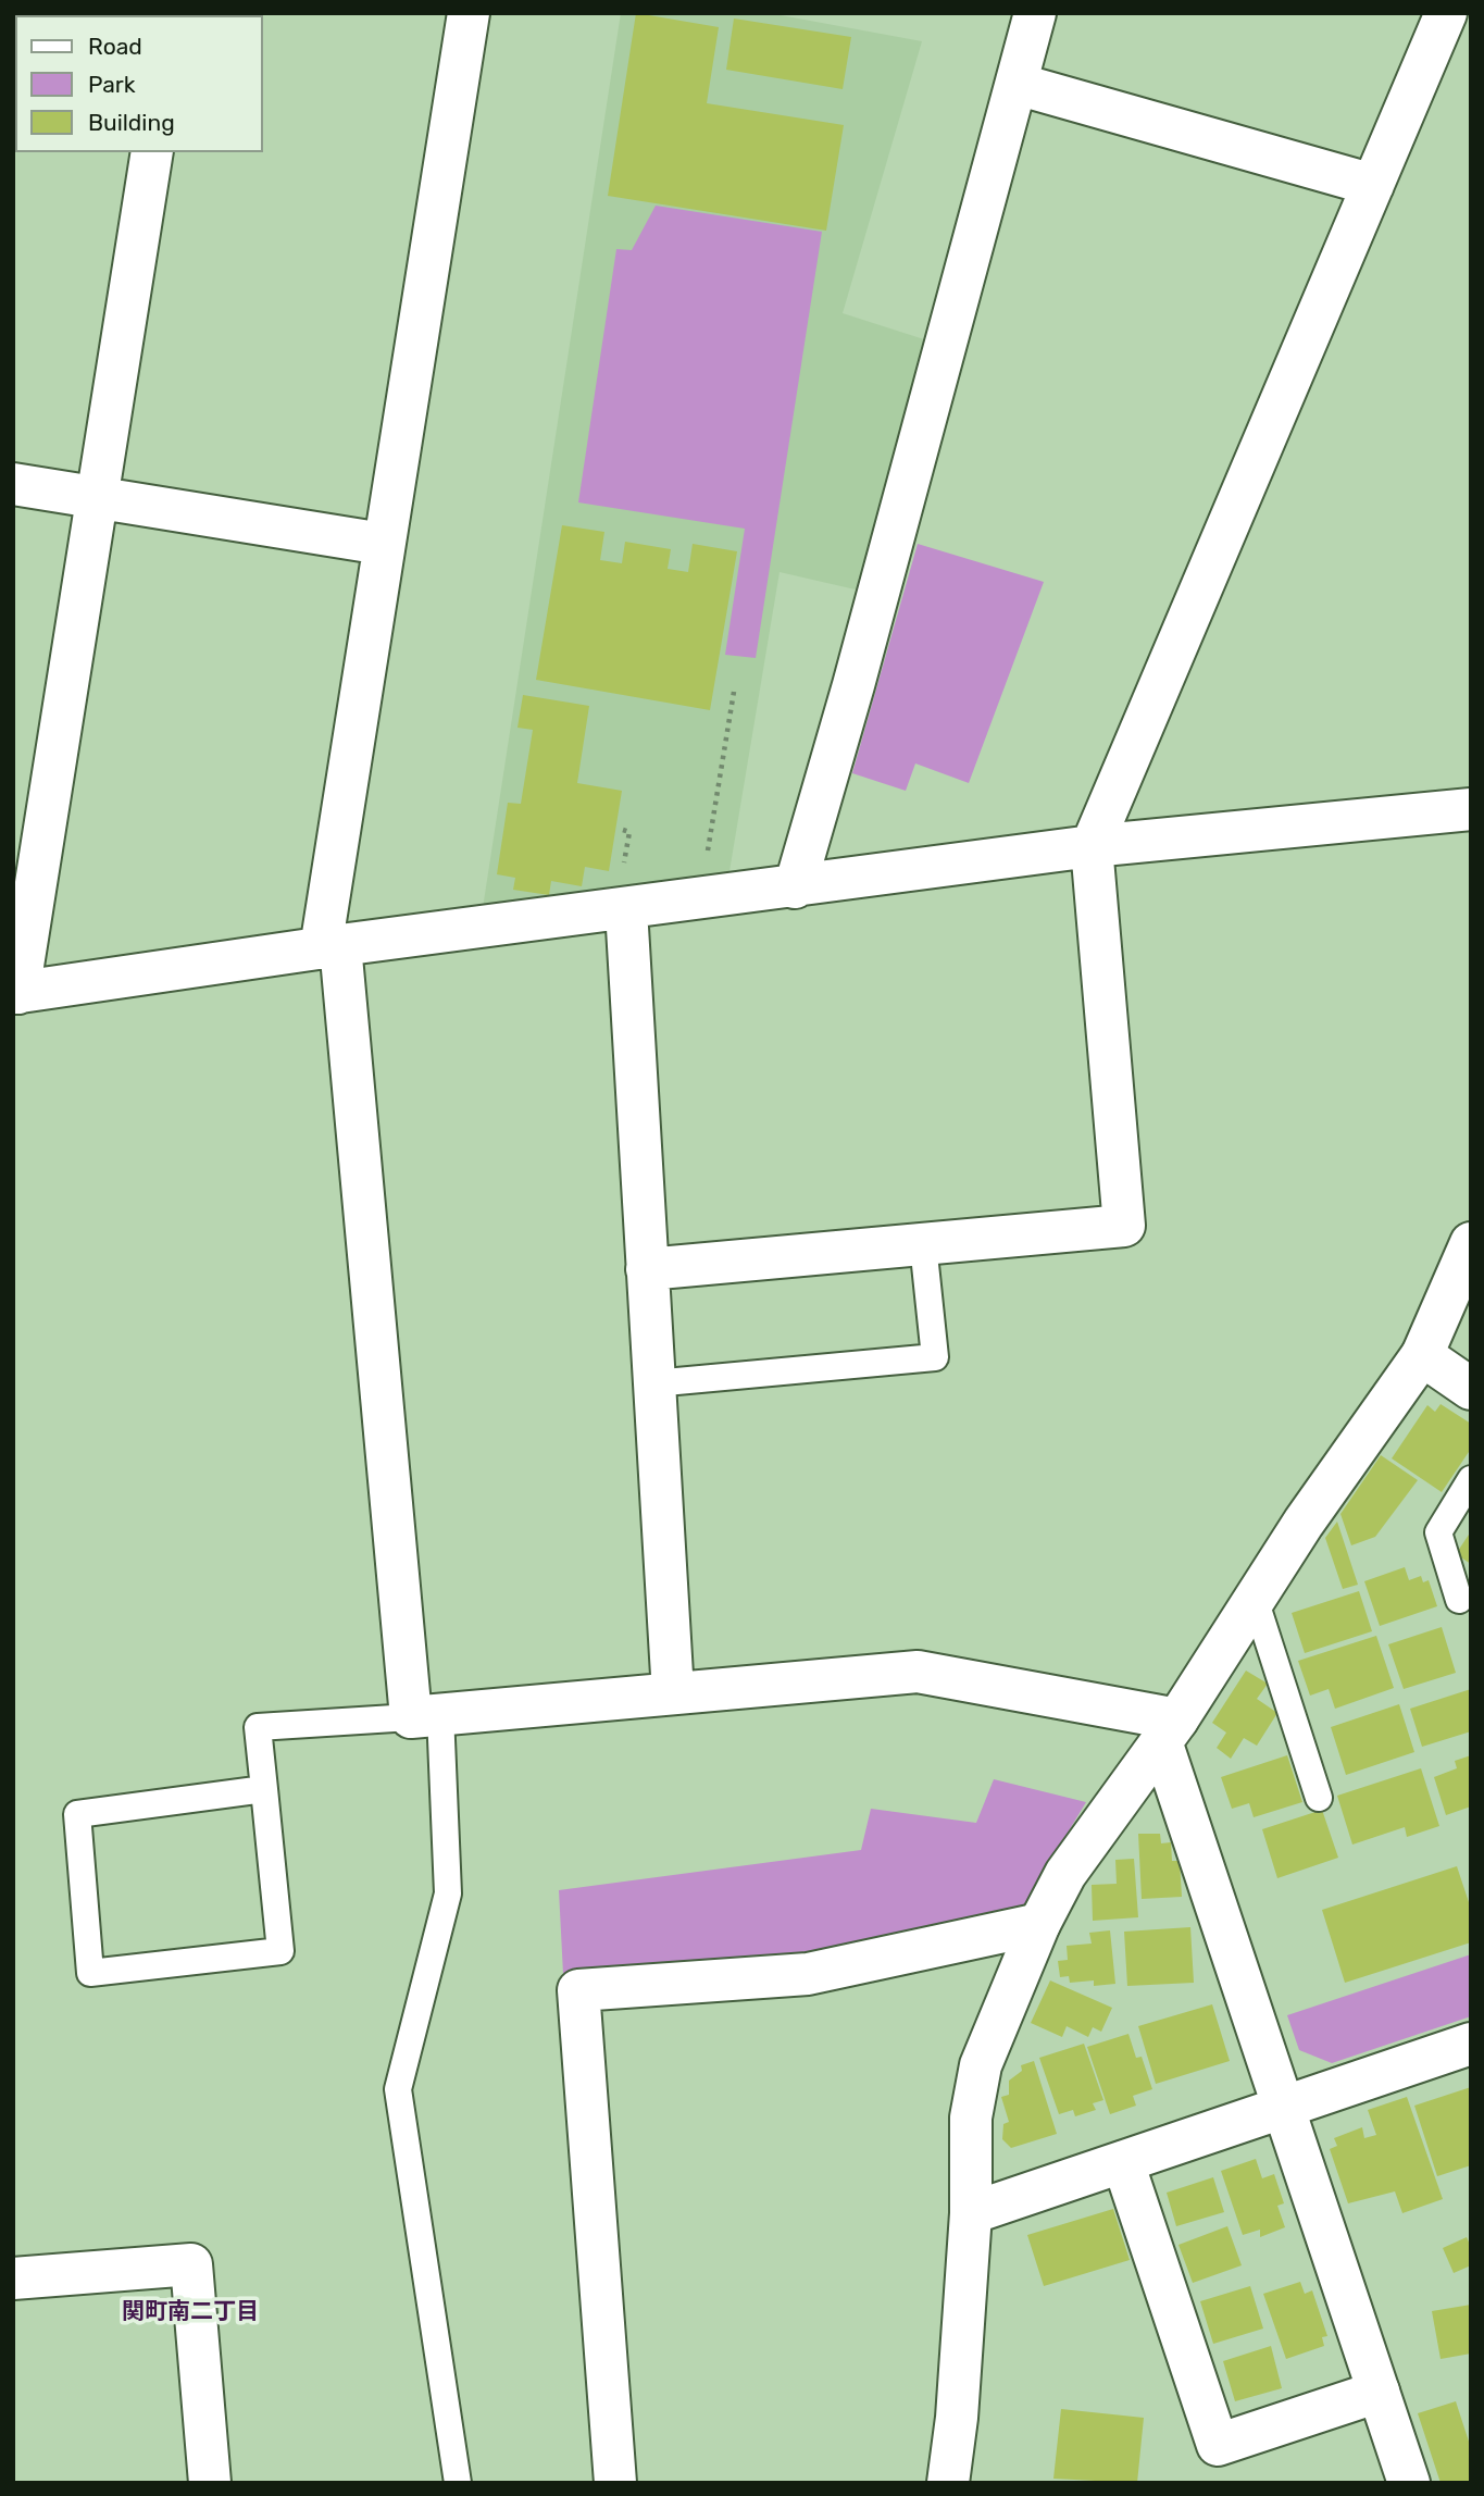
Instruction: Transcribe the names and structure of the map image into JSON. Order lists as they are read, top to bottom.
{
  "districts": ["関町南二丁目"],
  "legend": ["Road", "Park", "Building"]
}
